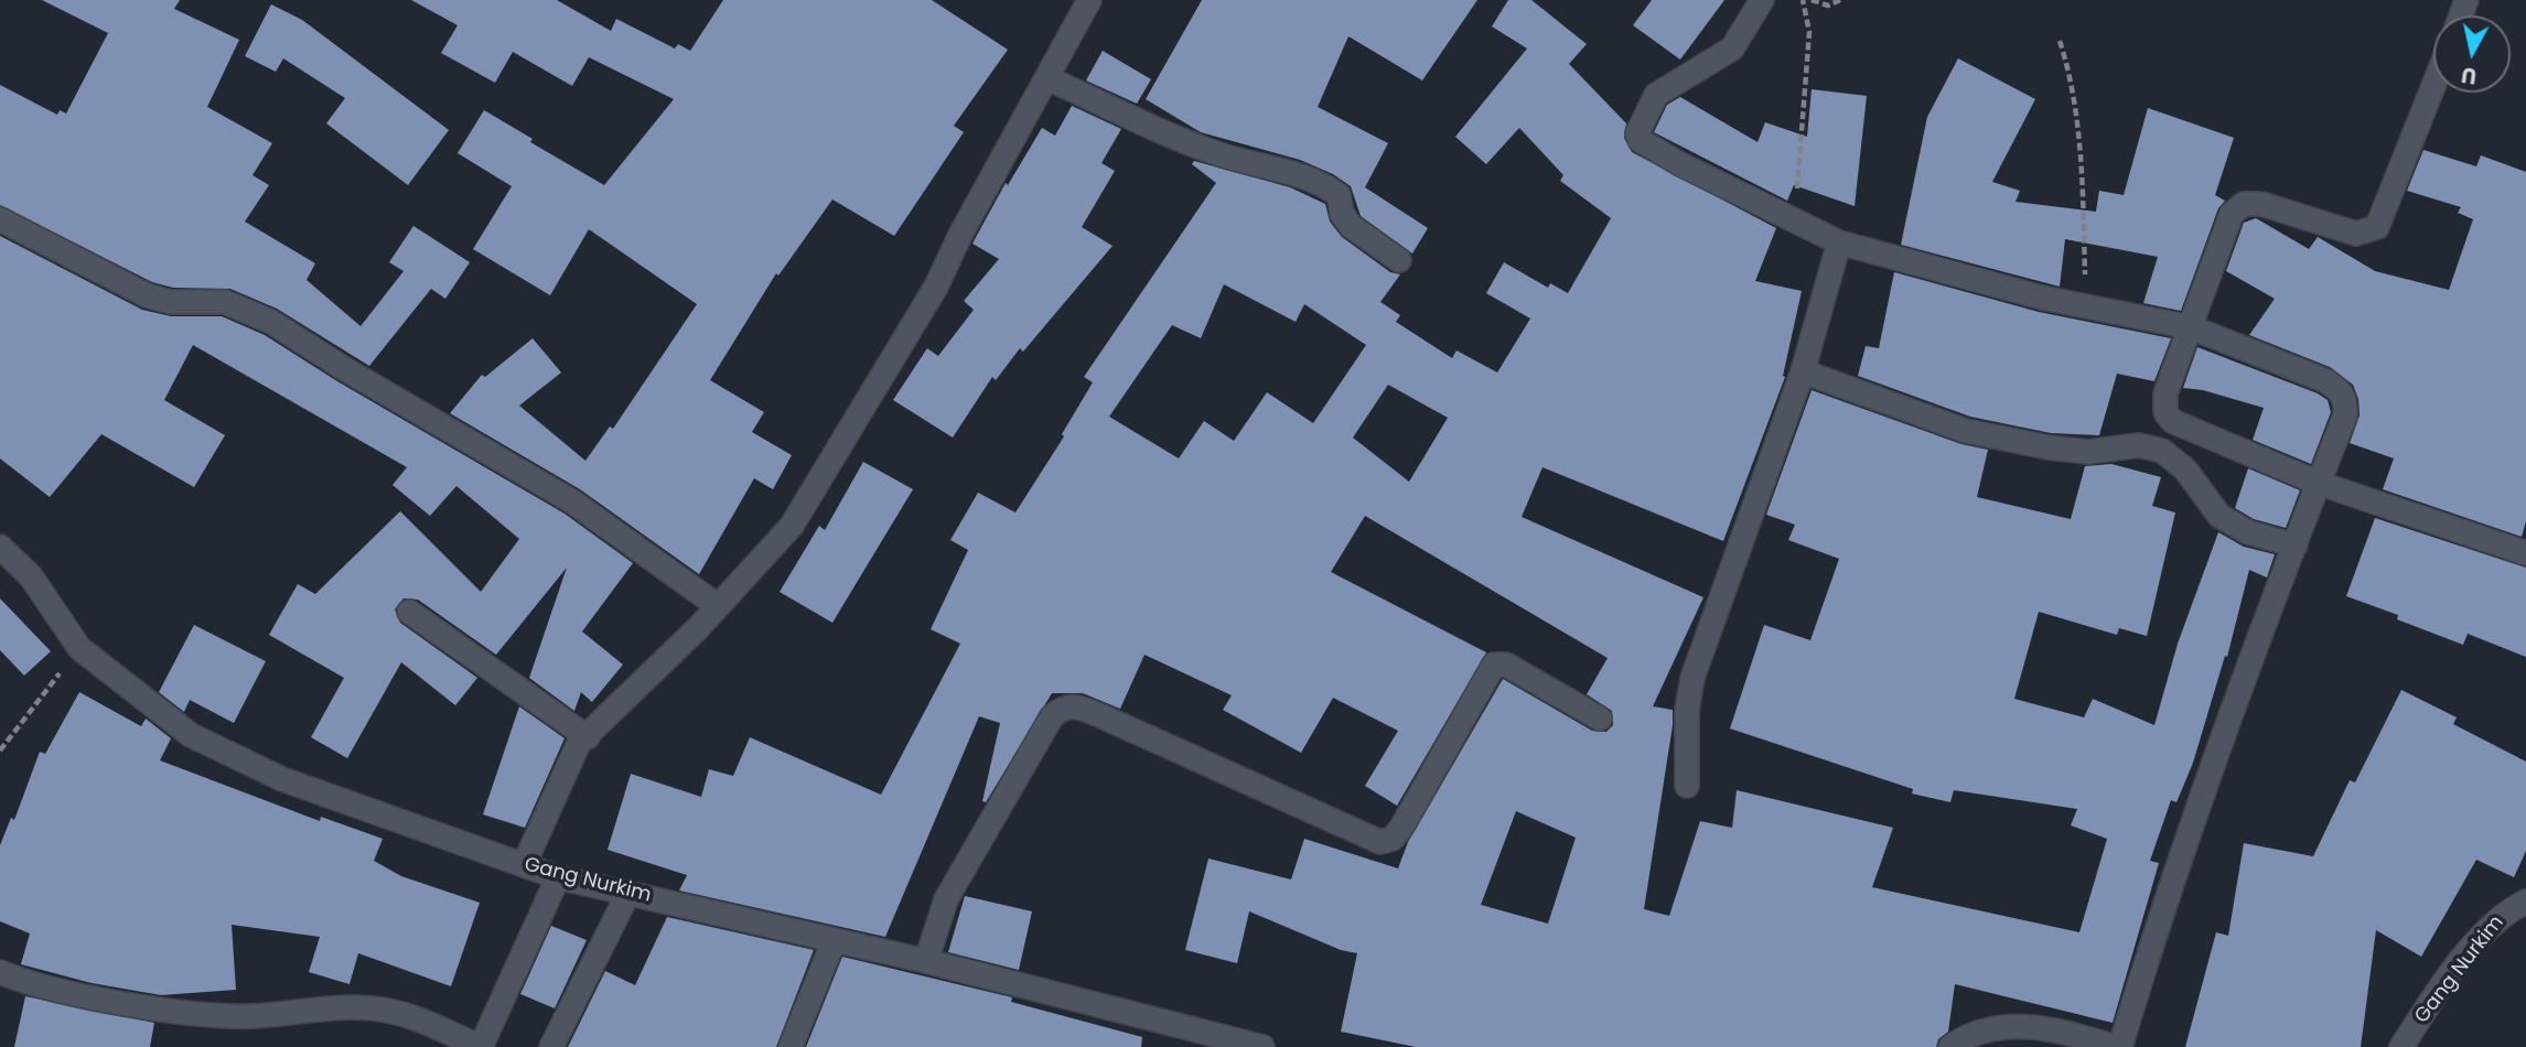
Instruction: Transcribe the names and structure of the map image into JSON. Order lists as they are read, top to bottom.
{
  "streets": {
    "street": ["Gang Nurkim"]
  },
  "north": "bottom"
}
